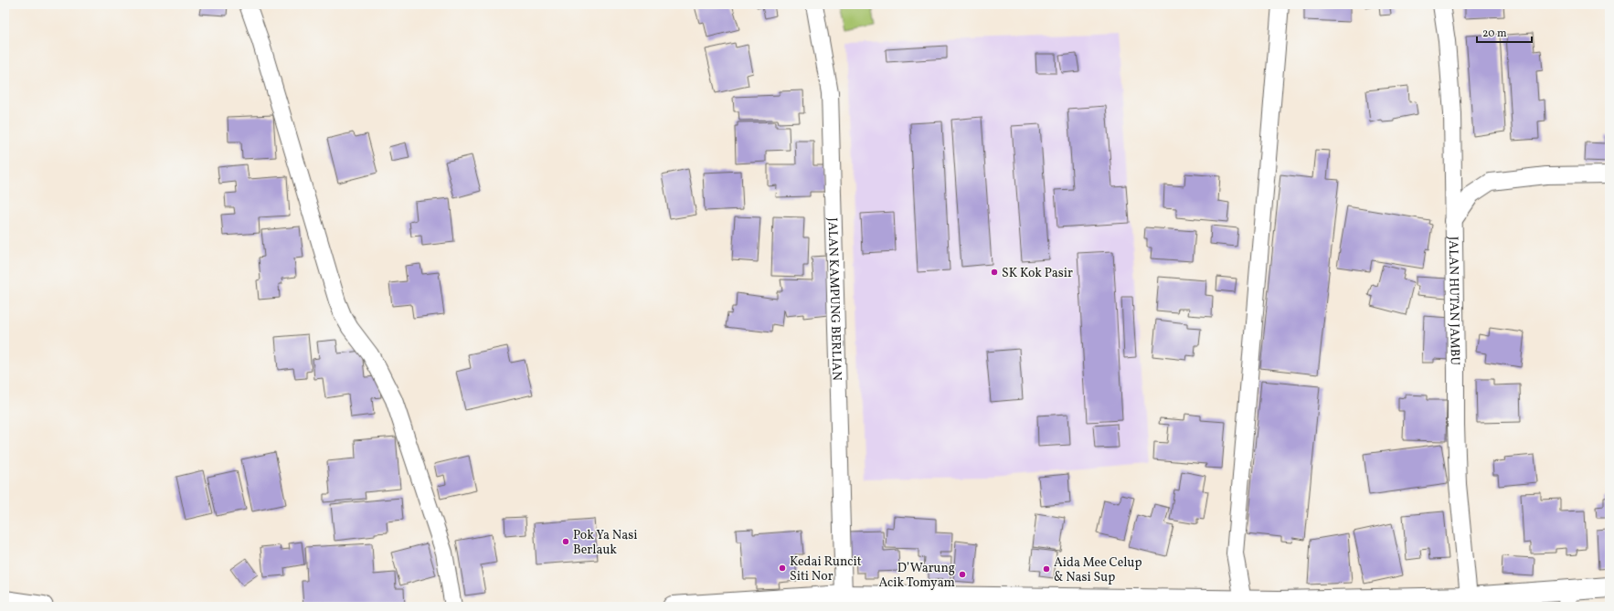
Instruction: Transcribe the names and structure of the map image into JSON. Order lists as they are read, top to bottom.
{
  "streets": {
    "street": ["JALAN KAMPUNG BERLIAN", "JALAN HUTAN JAMBU"]
  },
  "places": [
    "SK Kok Pasir",
    "Pok Ya Nasi Berlauk",
    "Kedai Runcit Siti Nor",
    "Aida Mee Celup & Nasi Sup",
    "D’Warung Acik Tomyam"
  ],
  "scale_bar": "20 m"
}
